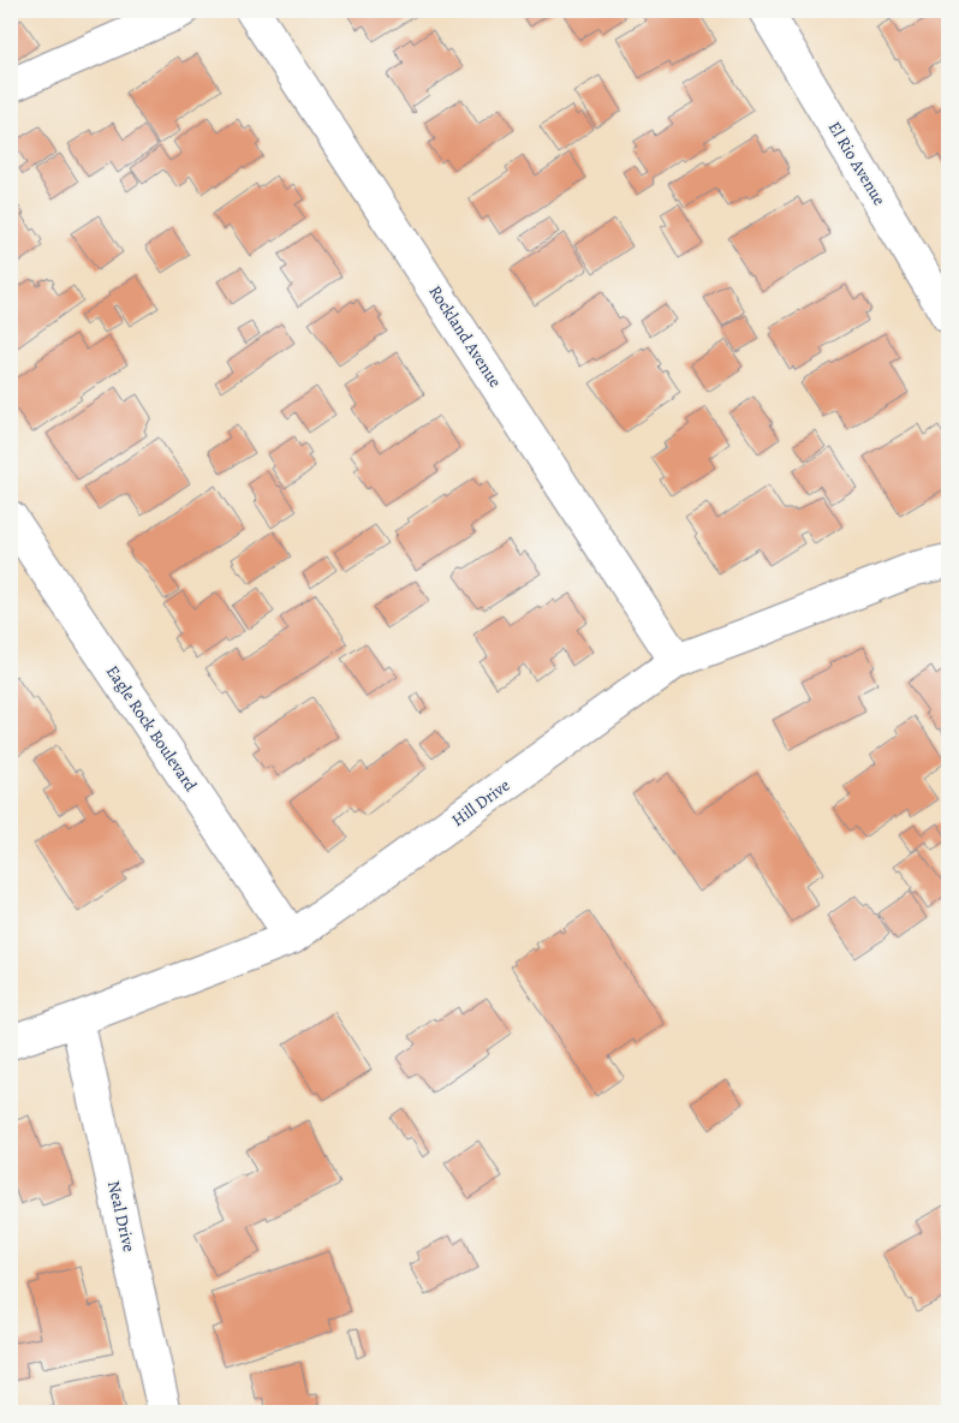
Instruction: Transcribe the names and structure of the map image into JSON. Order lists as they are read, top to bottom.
{
  "streets": {
    "street": [
      "El Rio Avenue",
      "Rockland Avenue",
      "Eagle Rock Boulevard",
      "Hill Drive",
      "Neal Drive"
    ]
  },
  "crossings": [
    ["Rockland Avenue", "Hill Drive"],
    ["Eagle Rock Boulevard", "Hill Drive"],
    ["Hill Drive", "Neal Drive"]
  ]
}
